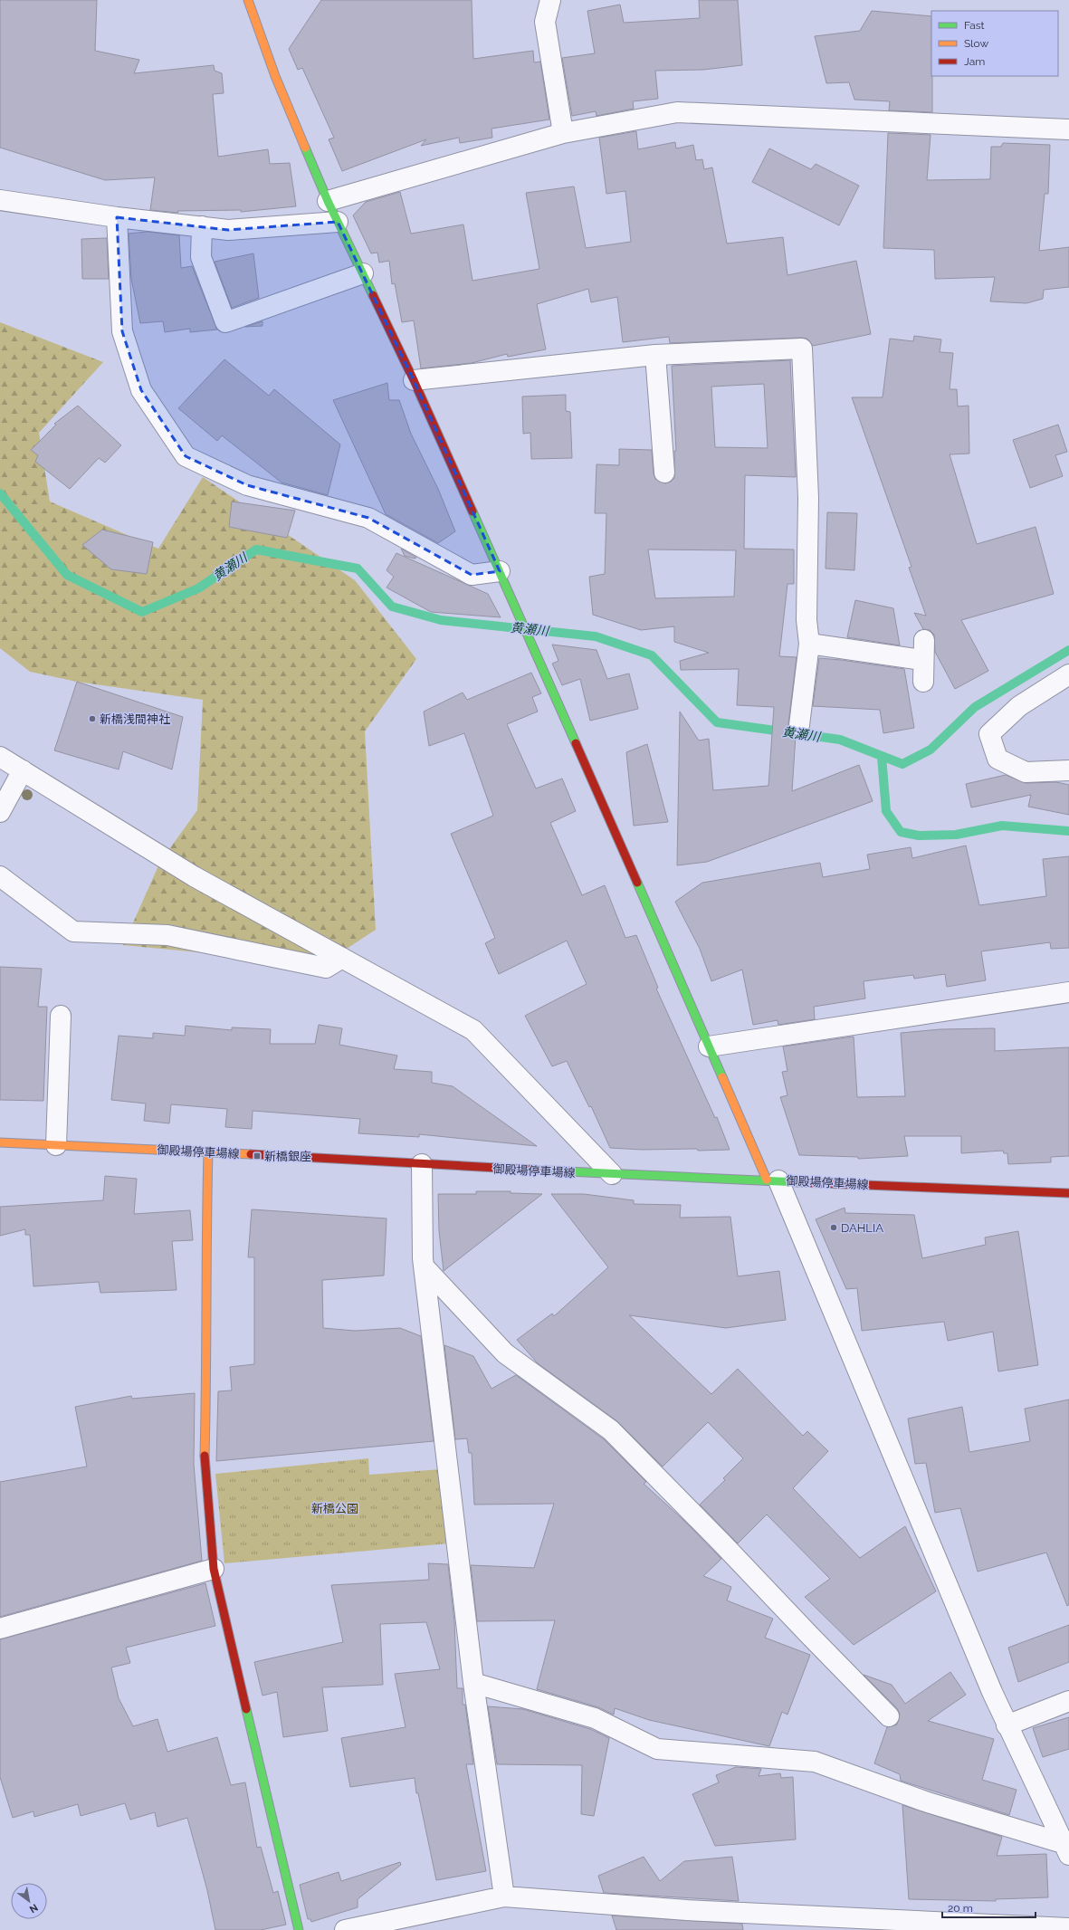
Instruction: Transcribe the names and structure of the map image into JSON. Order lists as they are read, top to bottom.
{
  "streets": {
    "street": ["御殿場停車場線"]
  },
  "water": ["黄瀬川"],
  "parks": ["新橋公園"],
  "places": {
    "other": ["新橋浅間神社", "DAHLIA"],
    "transit": ["新橋銀座"]
  },
  "legend": ["Fast", "Slow", "Jam"],
  "scale_bar": "20 m",
  "north": "bottom right"
}
